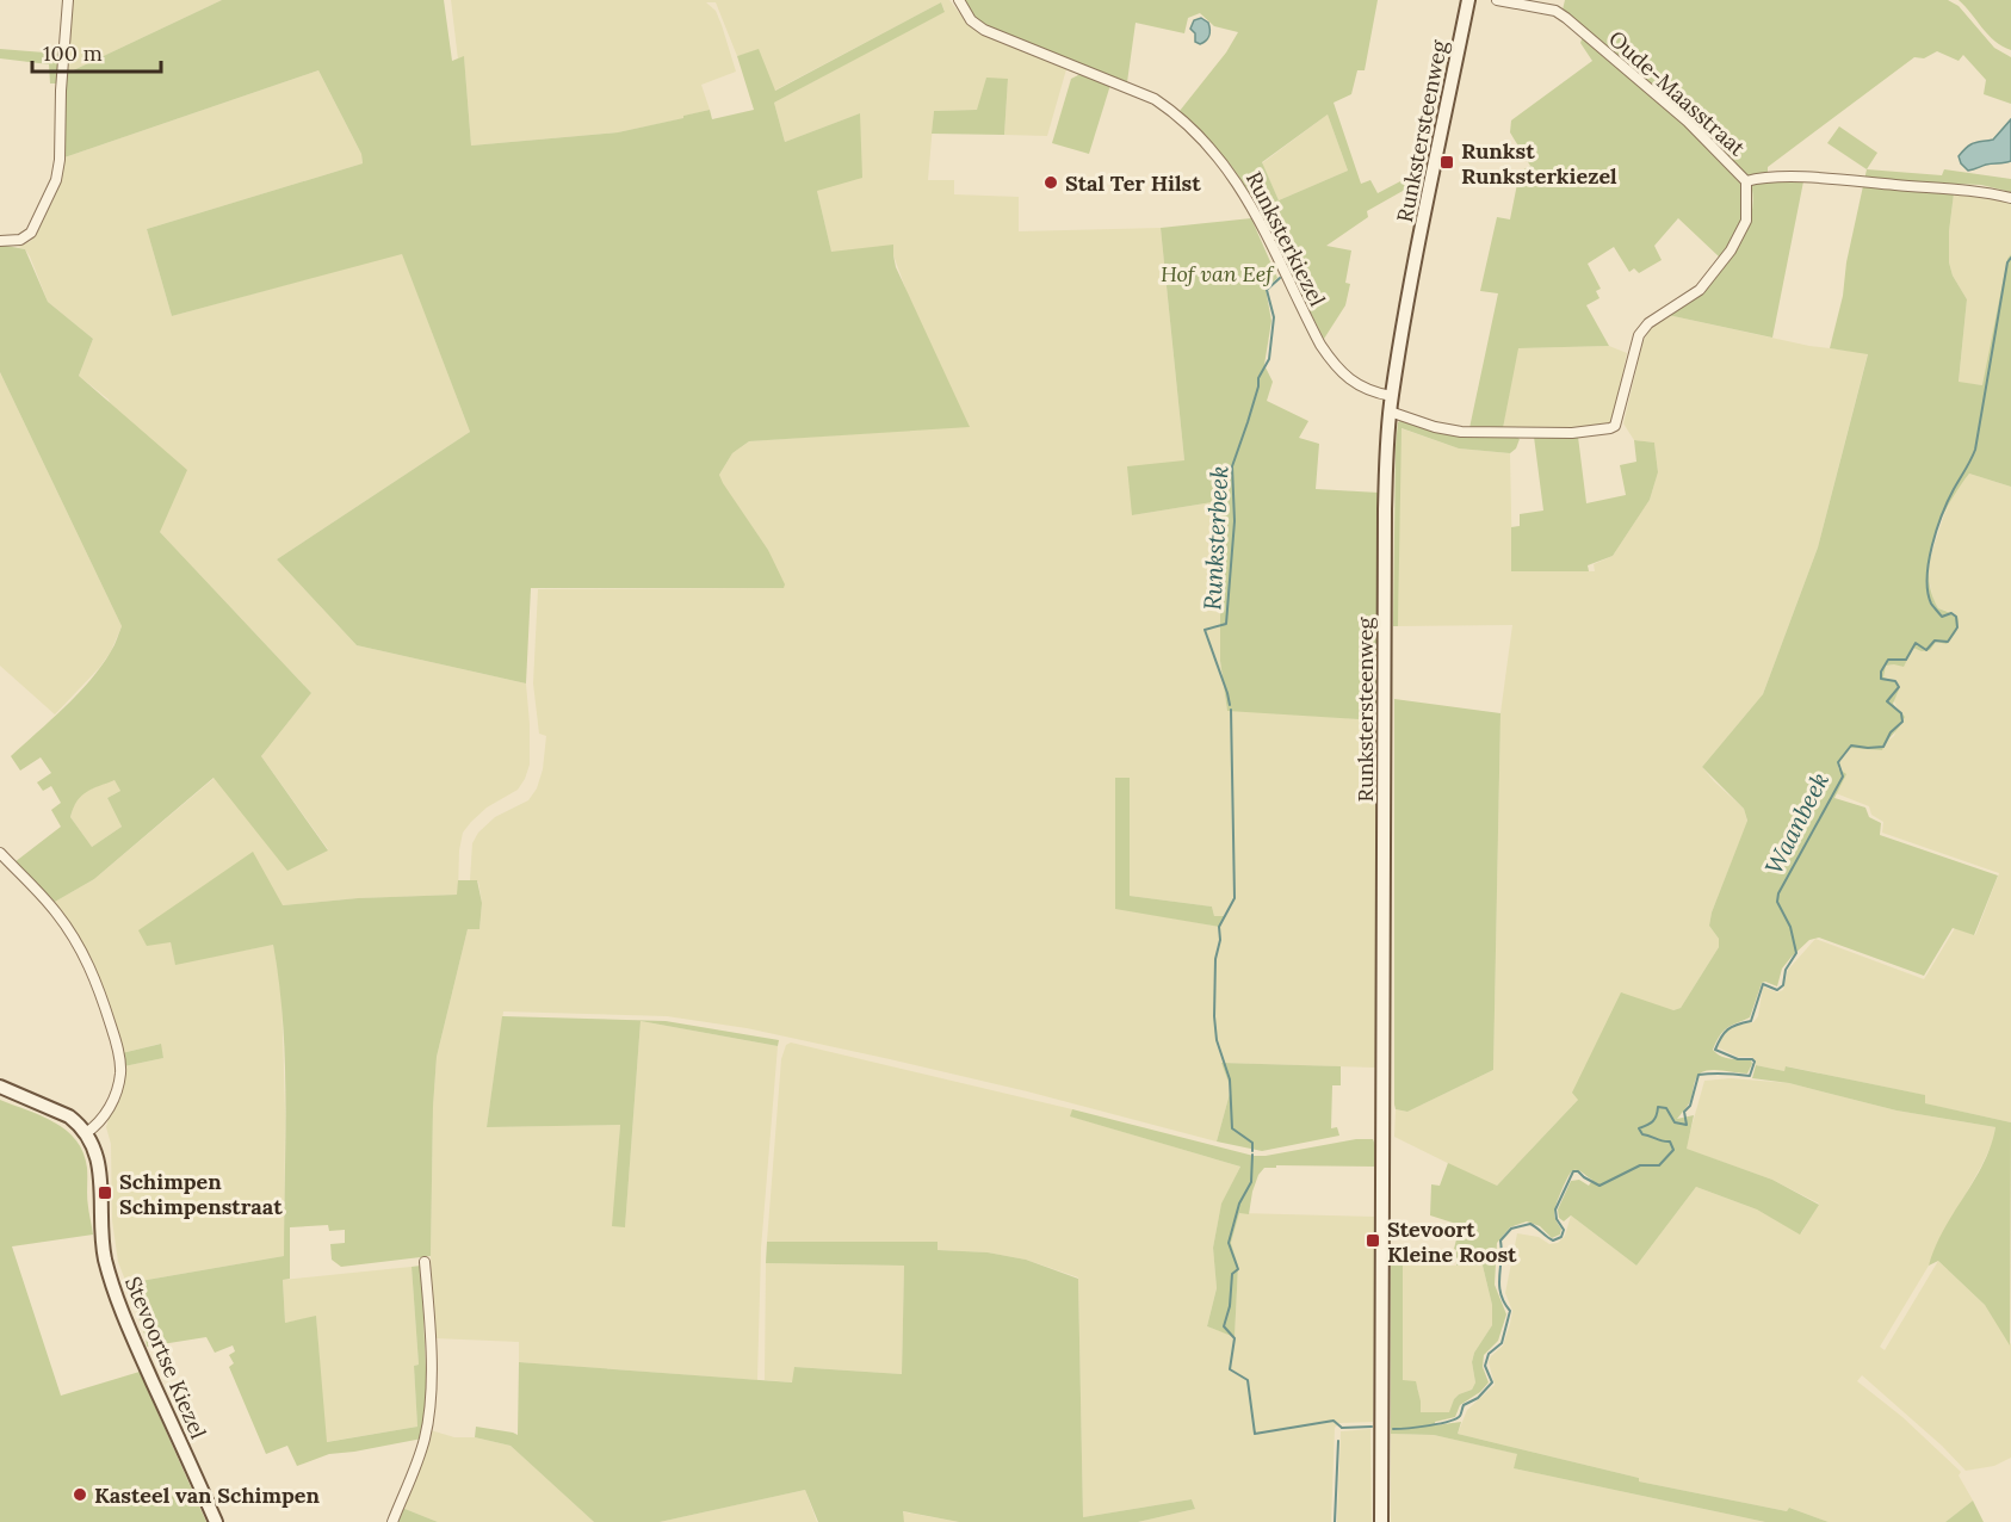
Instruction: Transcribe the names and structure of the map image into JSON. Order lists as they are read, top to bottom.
{
  "streets": {
    "street": [
      "Oude-Maasstraat",
      "Runkstersteenweg",
      "Runksterkiezel",
      "Stevoortse Kiezel"
    ]
  },
  "crossings": [
    ["Runkstersteenweg", "Runksterkiezel"]
  ],
  "water": ["Runksterbeek", "Waanbeek"],
  "parks": ["Hof van Eef"],
  "places": {
    "transit": ["Runkst Runksterkiezel", "Schimpen Schimpenstraat", "Stevoort Kleine Roost"],
    "other": ["Stal Ter Hilst", "Kasteel van Schimpen"]
  },
  "scale_bar": "100 m"
}
